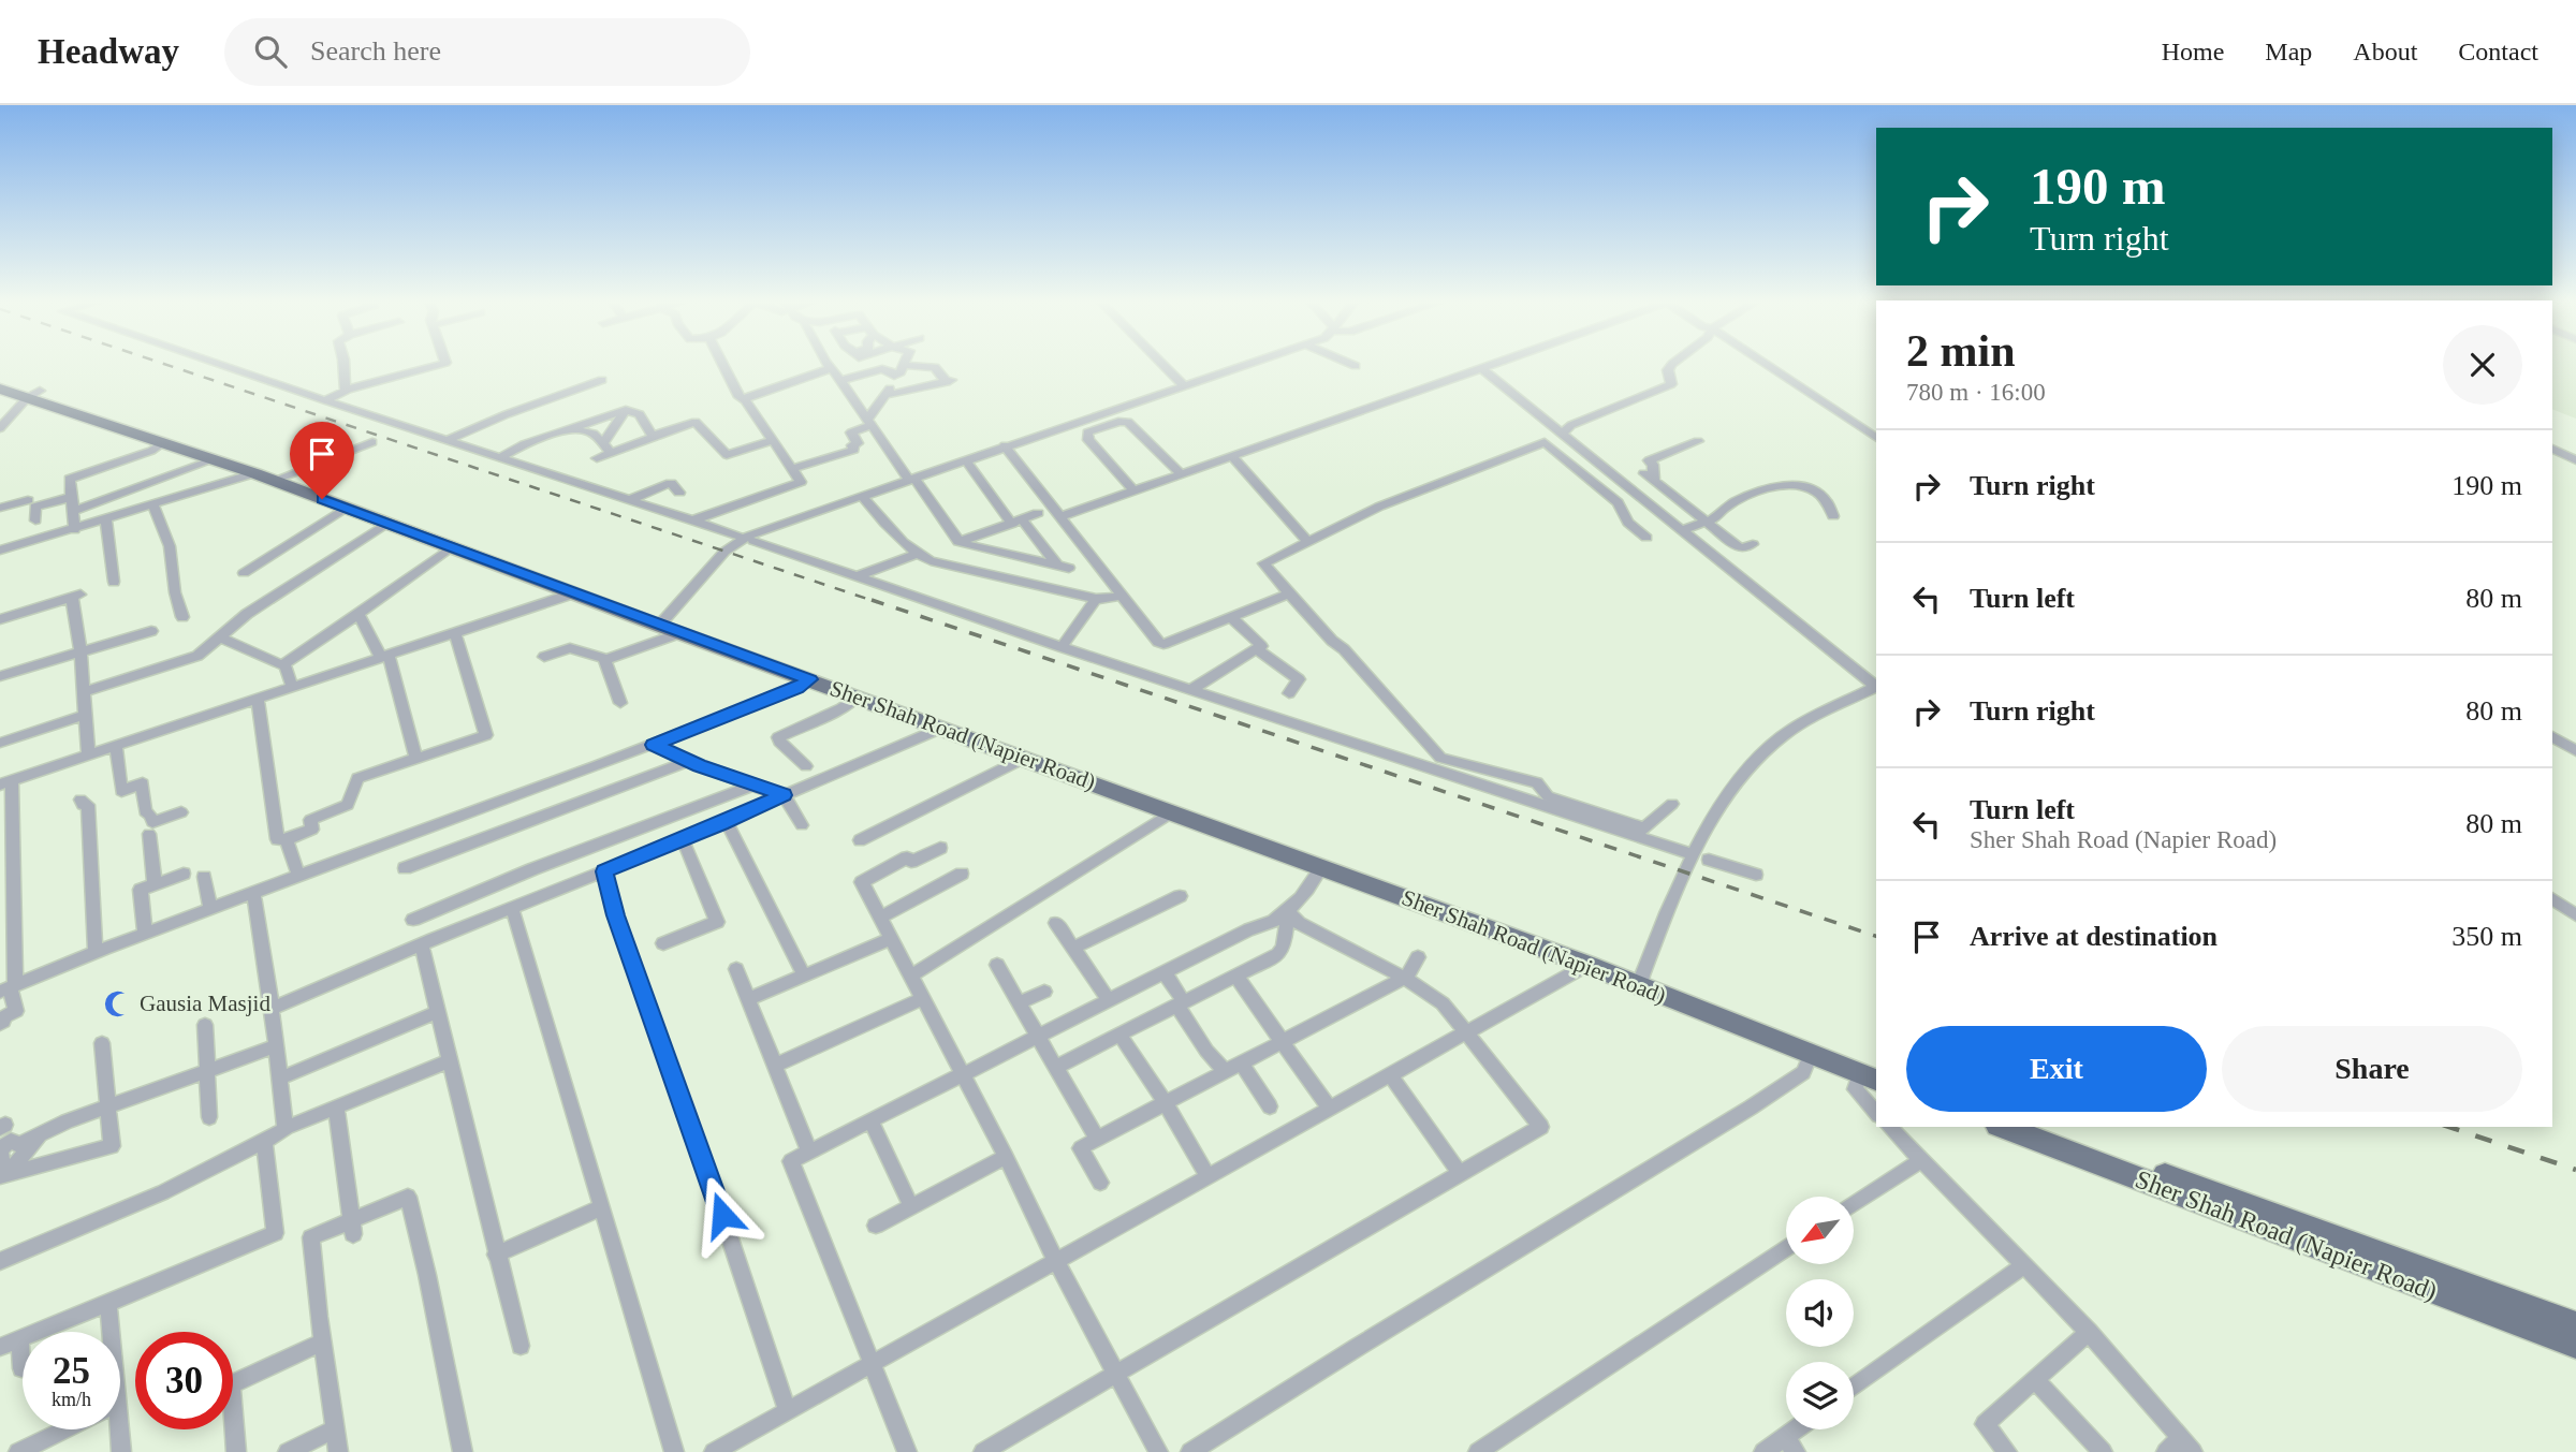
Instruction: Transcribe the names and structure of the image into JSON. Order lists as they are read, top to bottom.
{
  "streets": {
    "main road": ["Sher Shah Road (Napier Road)"]
  },
  "places": {
    "mosque": ["Gausia Masjid"]
  },
  "north": "bottom left",
  "page": {
    "header": "Headway",
    "search": "Search here",
    "nav": [
      "Home",
      "Map",
      "About",
      "Contact"
    ],
    "turn": ["190 m", "Turn right"],
    "heading": ["2 min", "780 m · 16:00"],
    "list": [
      {
        "name": "Turn right",
        "value": "190 m"
      },
      {
        "name": "Turn left",
        "value": "80 m"
      },
      {
        "name": "Turn right",
        "value": "80 m"
      },
      {
        "name": "Turn left",
        "note": "Sher Shah Road (Napier Road)",
        "value": "80 m"
      },
      {
        "name": "Arrive at destination",
        "value": "350 m"
      }
    ],
    "buttons": ["Exit", "Share"],
    "speed": "25 km/h",
    "limit": "30"
  }
}
